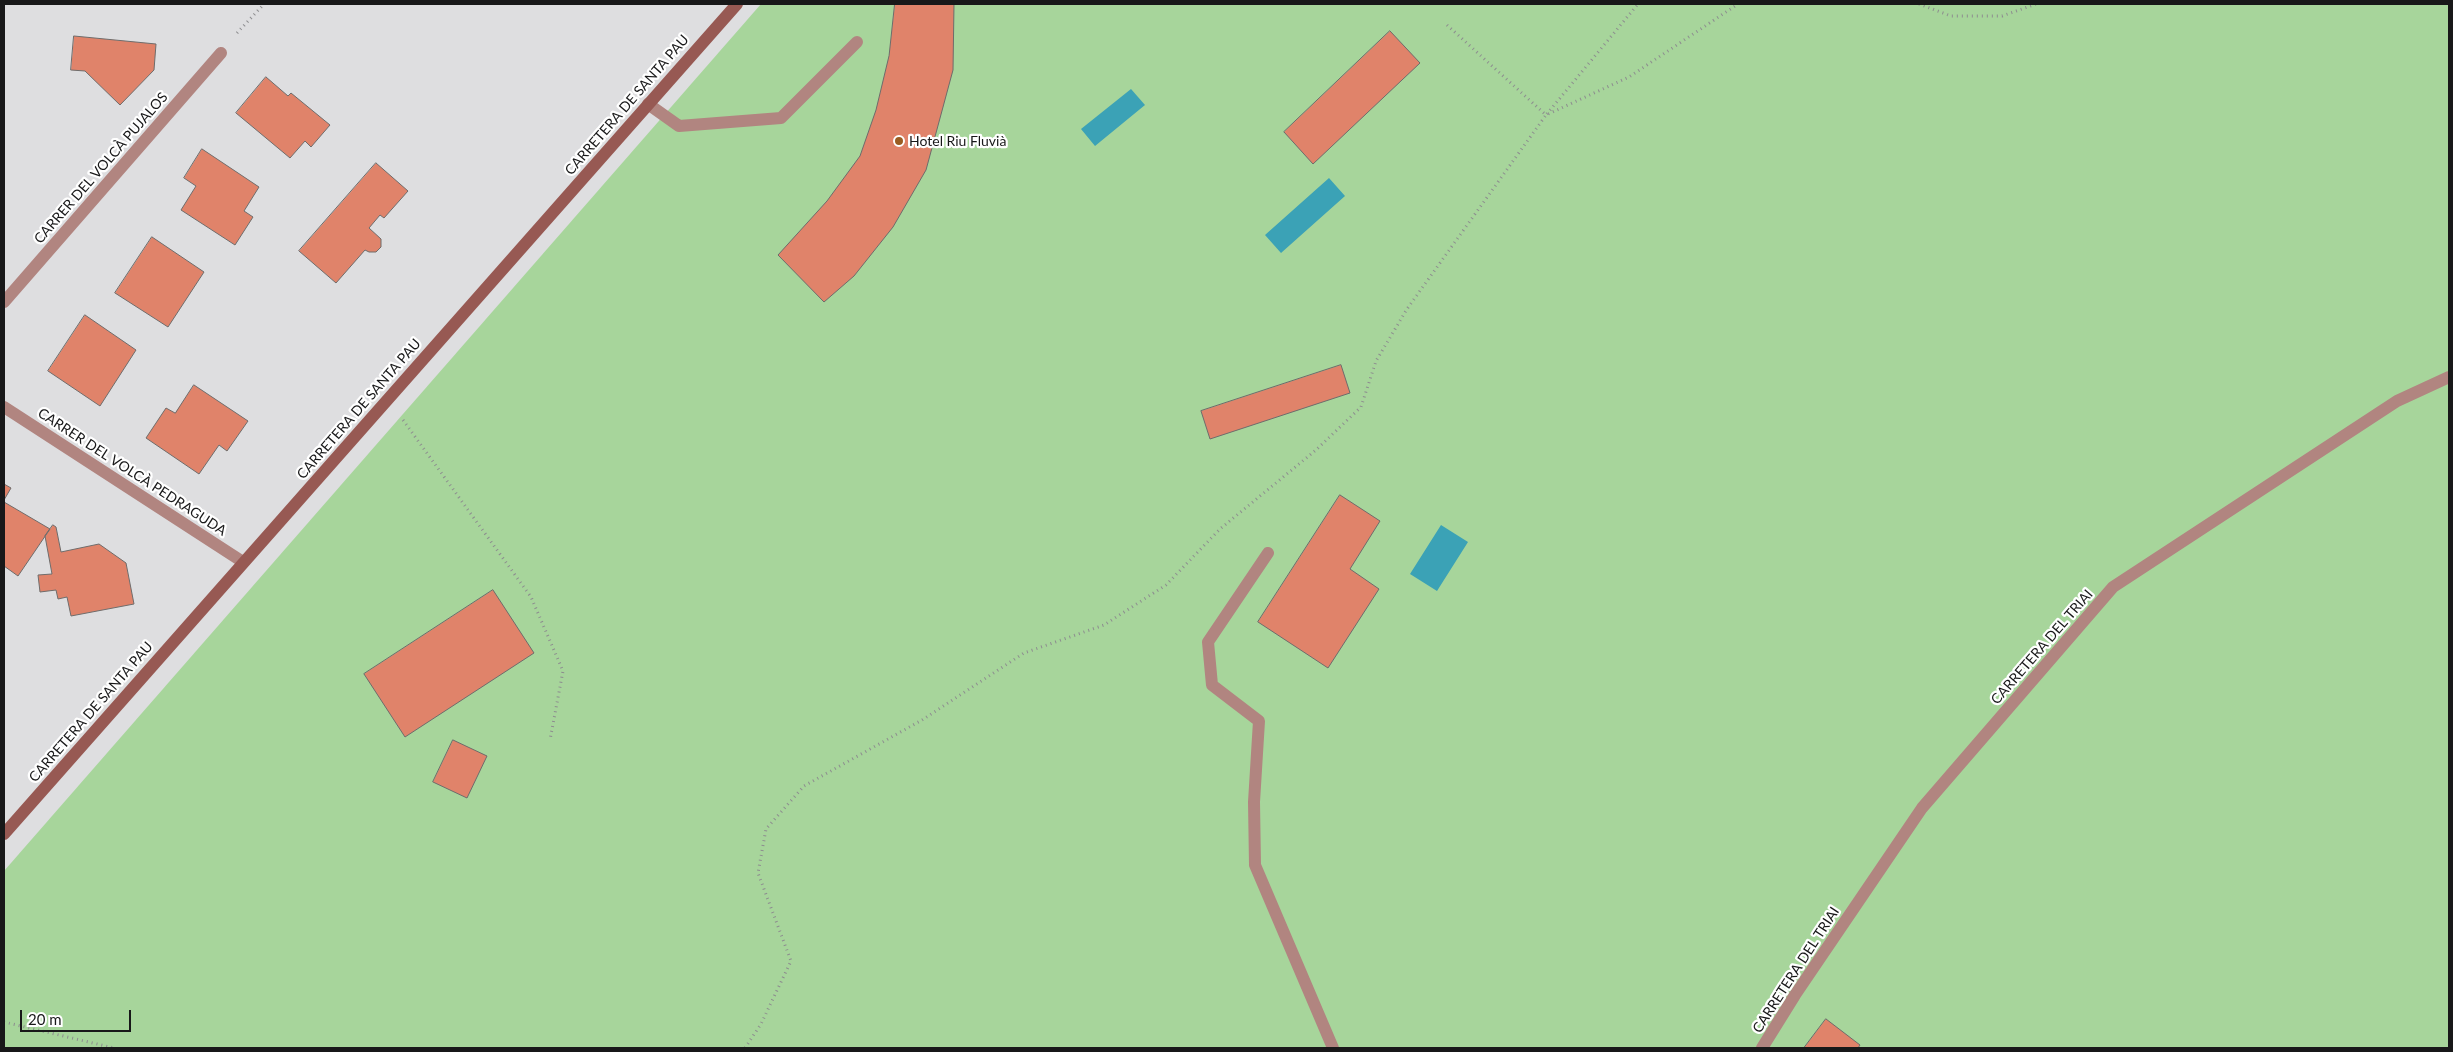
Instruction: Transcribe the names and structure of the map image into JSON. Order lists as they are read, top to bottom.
{
  "streets": {
    "main road": ["CARRETERA DE SANTA PAU"],
    "street": ["CARRER DEL VOLCÀ PUJALOS", "CARRER DEL VOLCÀ PEDRAGUDA", "CARRETERA DEL TRIAI"]
  },
  "crossings": [
    ["CARRETERA DE SANTA PAU", "CARRER DEL VOLCÀ PEDRAGUDA"]
  ],
  "places": ["Hotel Riu Fluvià"],
  "scale_bar": "20 m"
}
